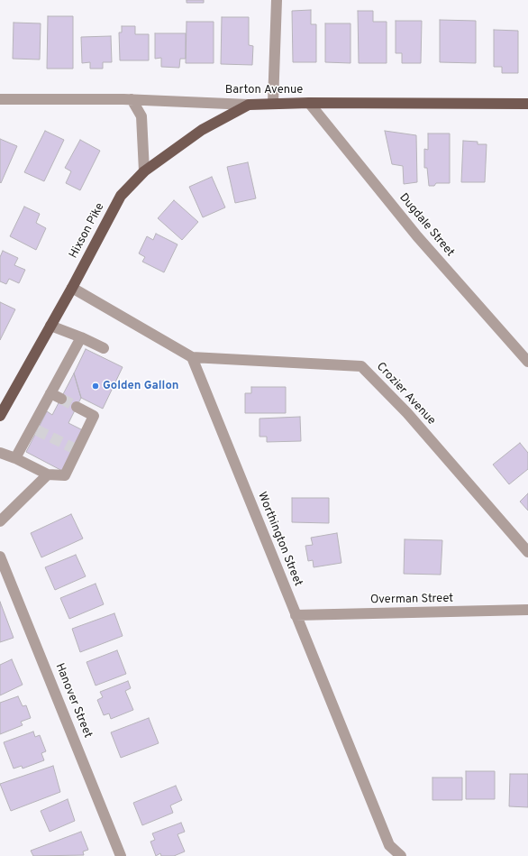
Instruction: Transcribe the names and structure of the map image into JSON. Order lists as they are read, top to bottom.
{
  "streets": {
    "main road": ["Barton Avenue", "Hixson Pike"],
    "street": [
      "Dugdale Street",
      "Crozier Avenue",
      "Worthington Street",
      "Overman Street",
      "Hanover Street"
    ]
  },
  "crossings": [
    ["Barton Avenue", "Dugdale Street"],
    ["Barton Avenue", "Hixson Pike"],
    ["Crozier Avenue", "Worthington Street"],
    ["Worthington Street", "Overman Street"]
  ],
  "places": ["Golden Gallon"]
}
